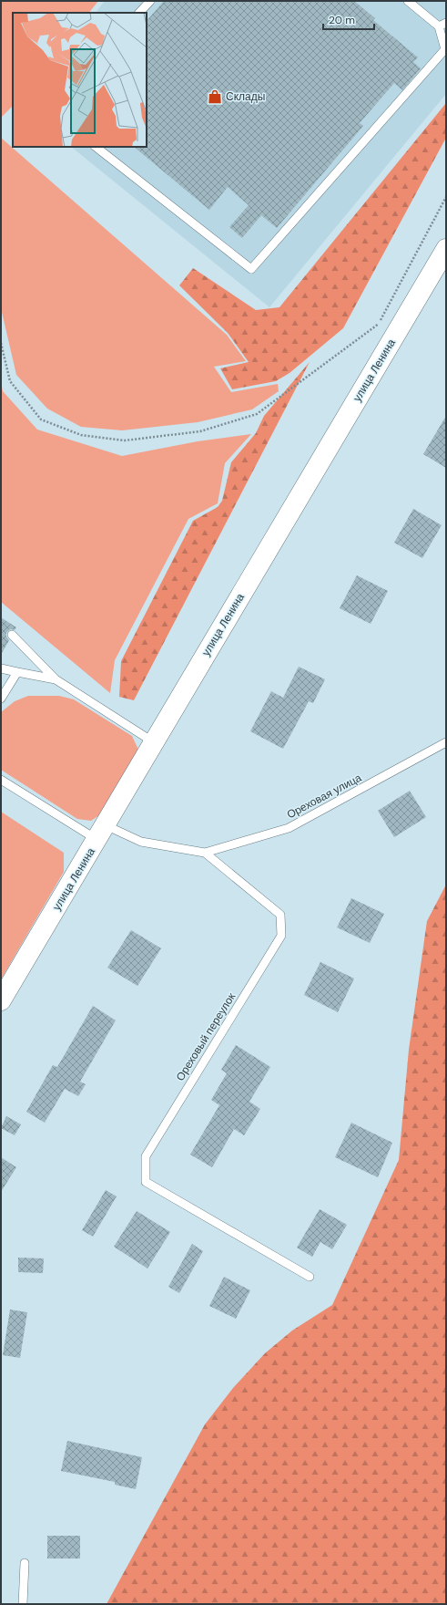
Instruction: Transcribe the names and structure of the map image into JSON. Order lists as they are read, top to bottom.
{
  "streets": {
    "main road": ["улица Ленина"],
    "lane": ["Ореховая улица", "Ореховый переулок"]
  },
  "crossings": [
    ["улица Ленина", "Ореховый переулок"],
    ["Ореховая улица", "Ореховый переулок"]
  ],
  "places": {
    "shop": ["Склады"]
  },
  "scale_bar": "20 m"
}
